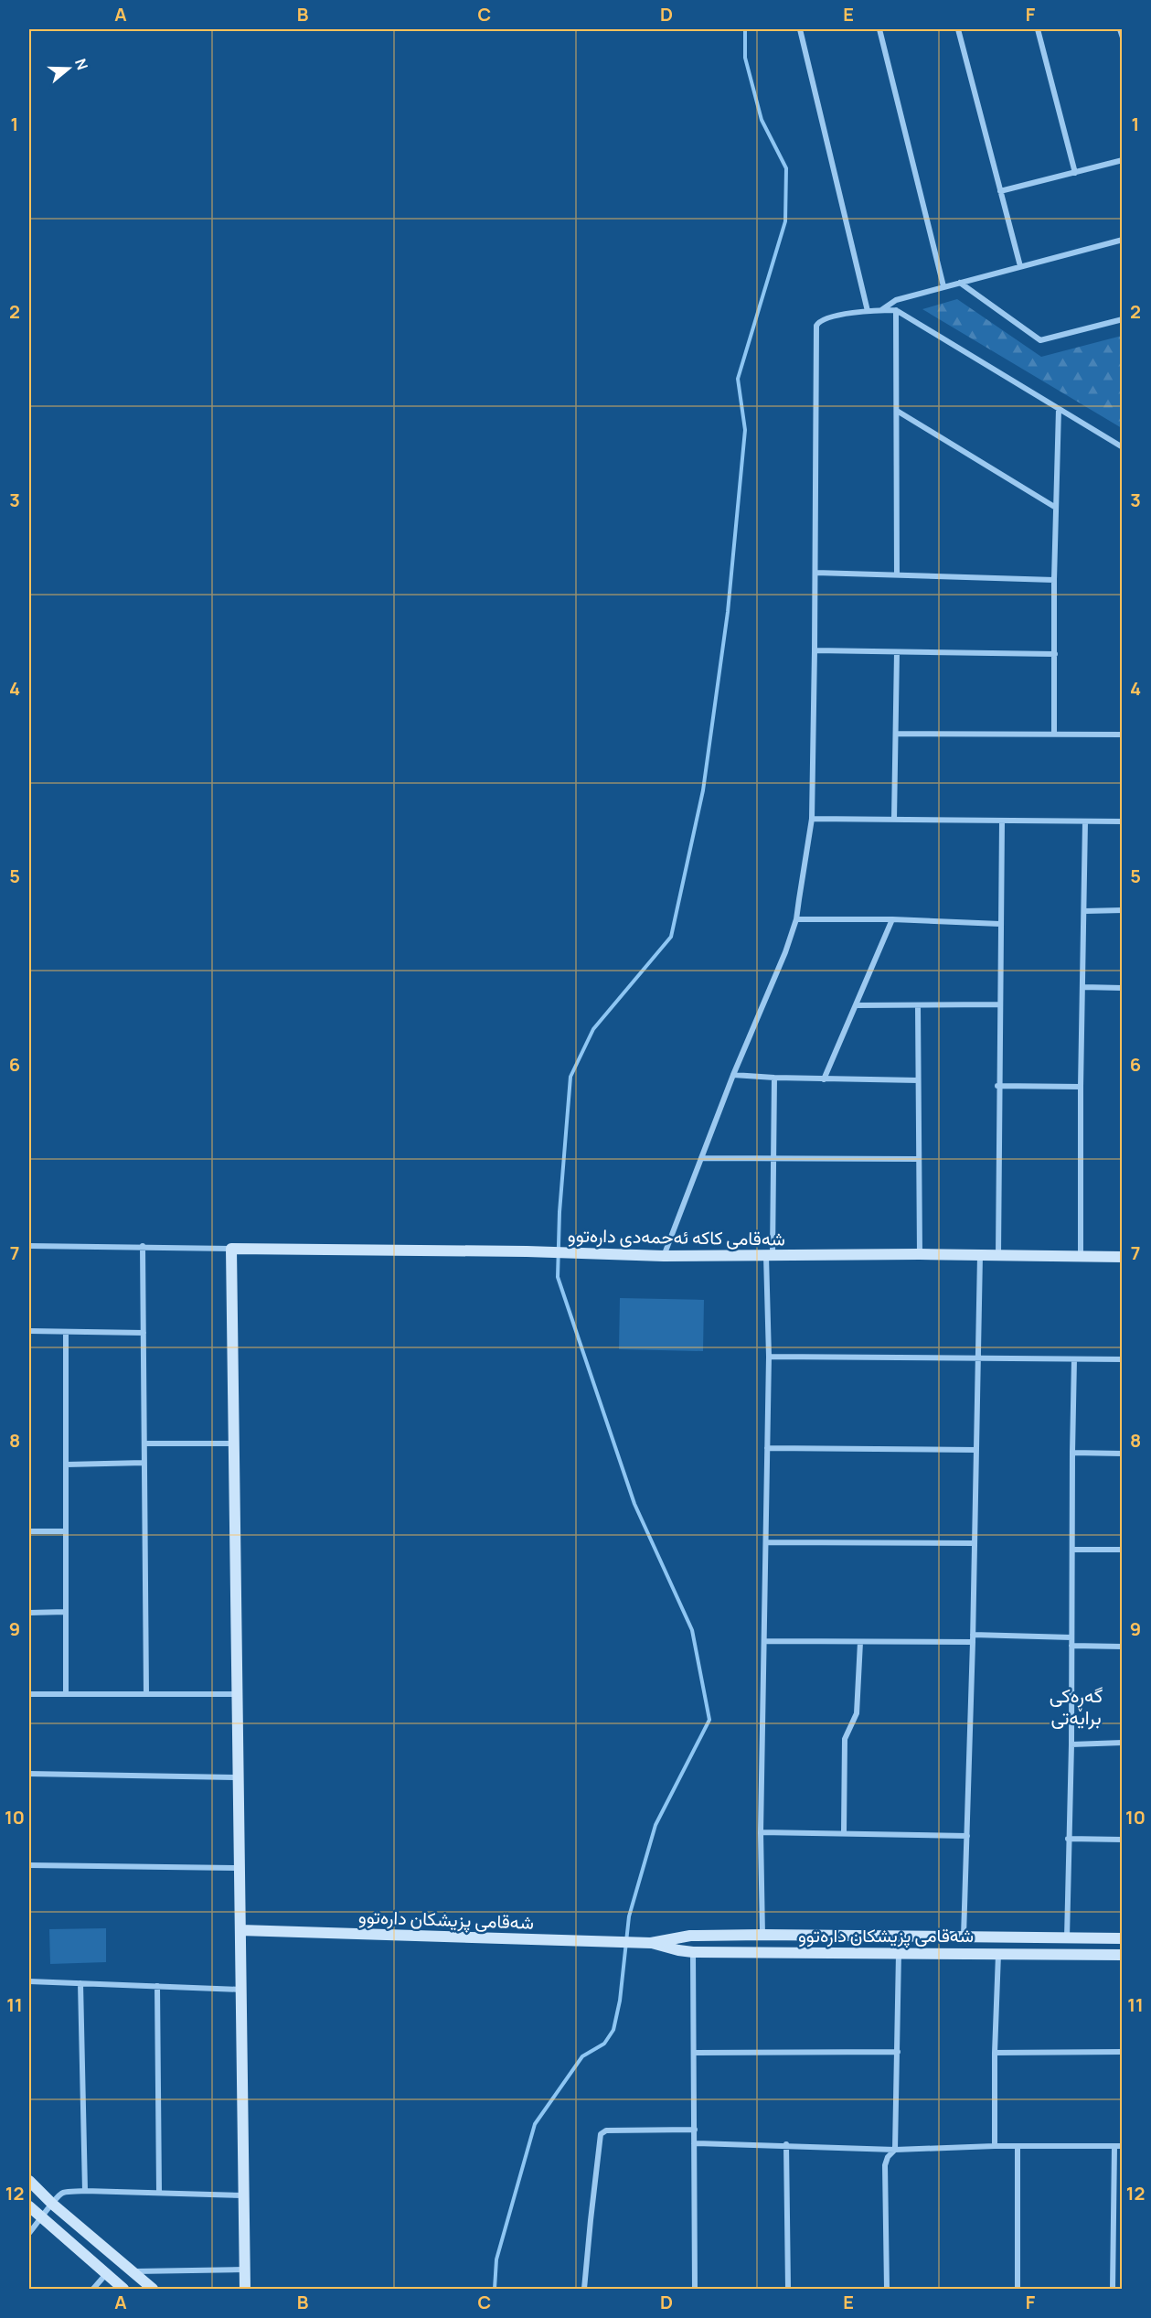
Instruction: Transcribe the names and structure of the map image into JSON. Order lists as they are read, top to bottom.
{
  "streets": {
    "street": ["شەقامی کاکە ئەحمەدی دارەتوو", "شەقامی پزیشکان دارەتوو"]
  },
  "districts": ["گەڕەکی برایەتی"],
  "north": "right",
  "grid": {
    "columns": [
      "A",
      "B",
      "C",
      "D",
      "E",
      "F"
    ],
    "rows": [
      "1",
      "2",
      "3",
      "4",
      "5",
      "6",
      "7",
      "8",
      "9",
      "10",
      "11",
      "12"
    ]
  }
}
